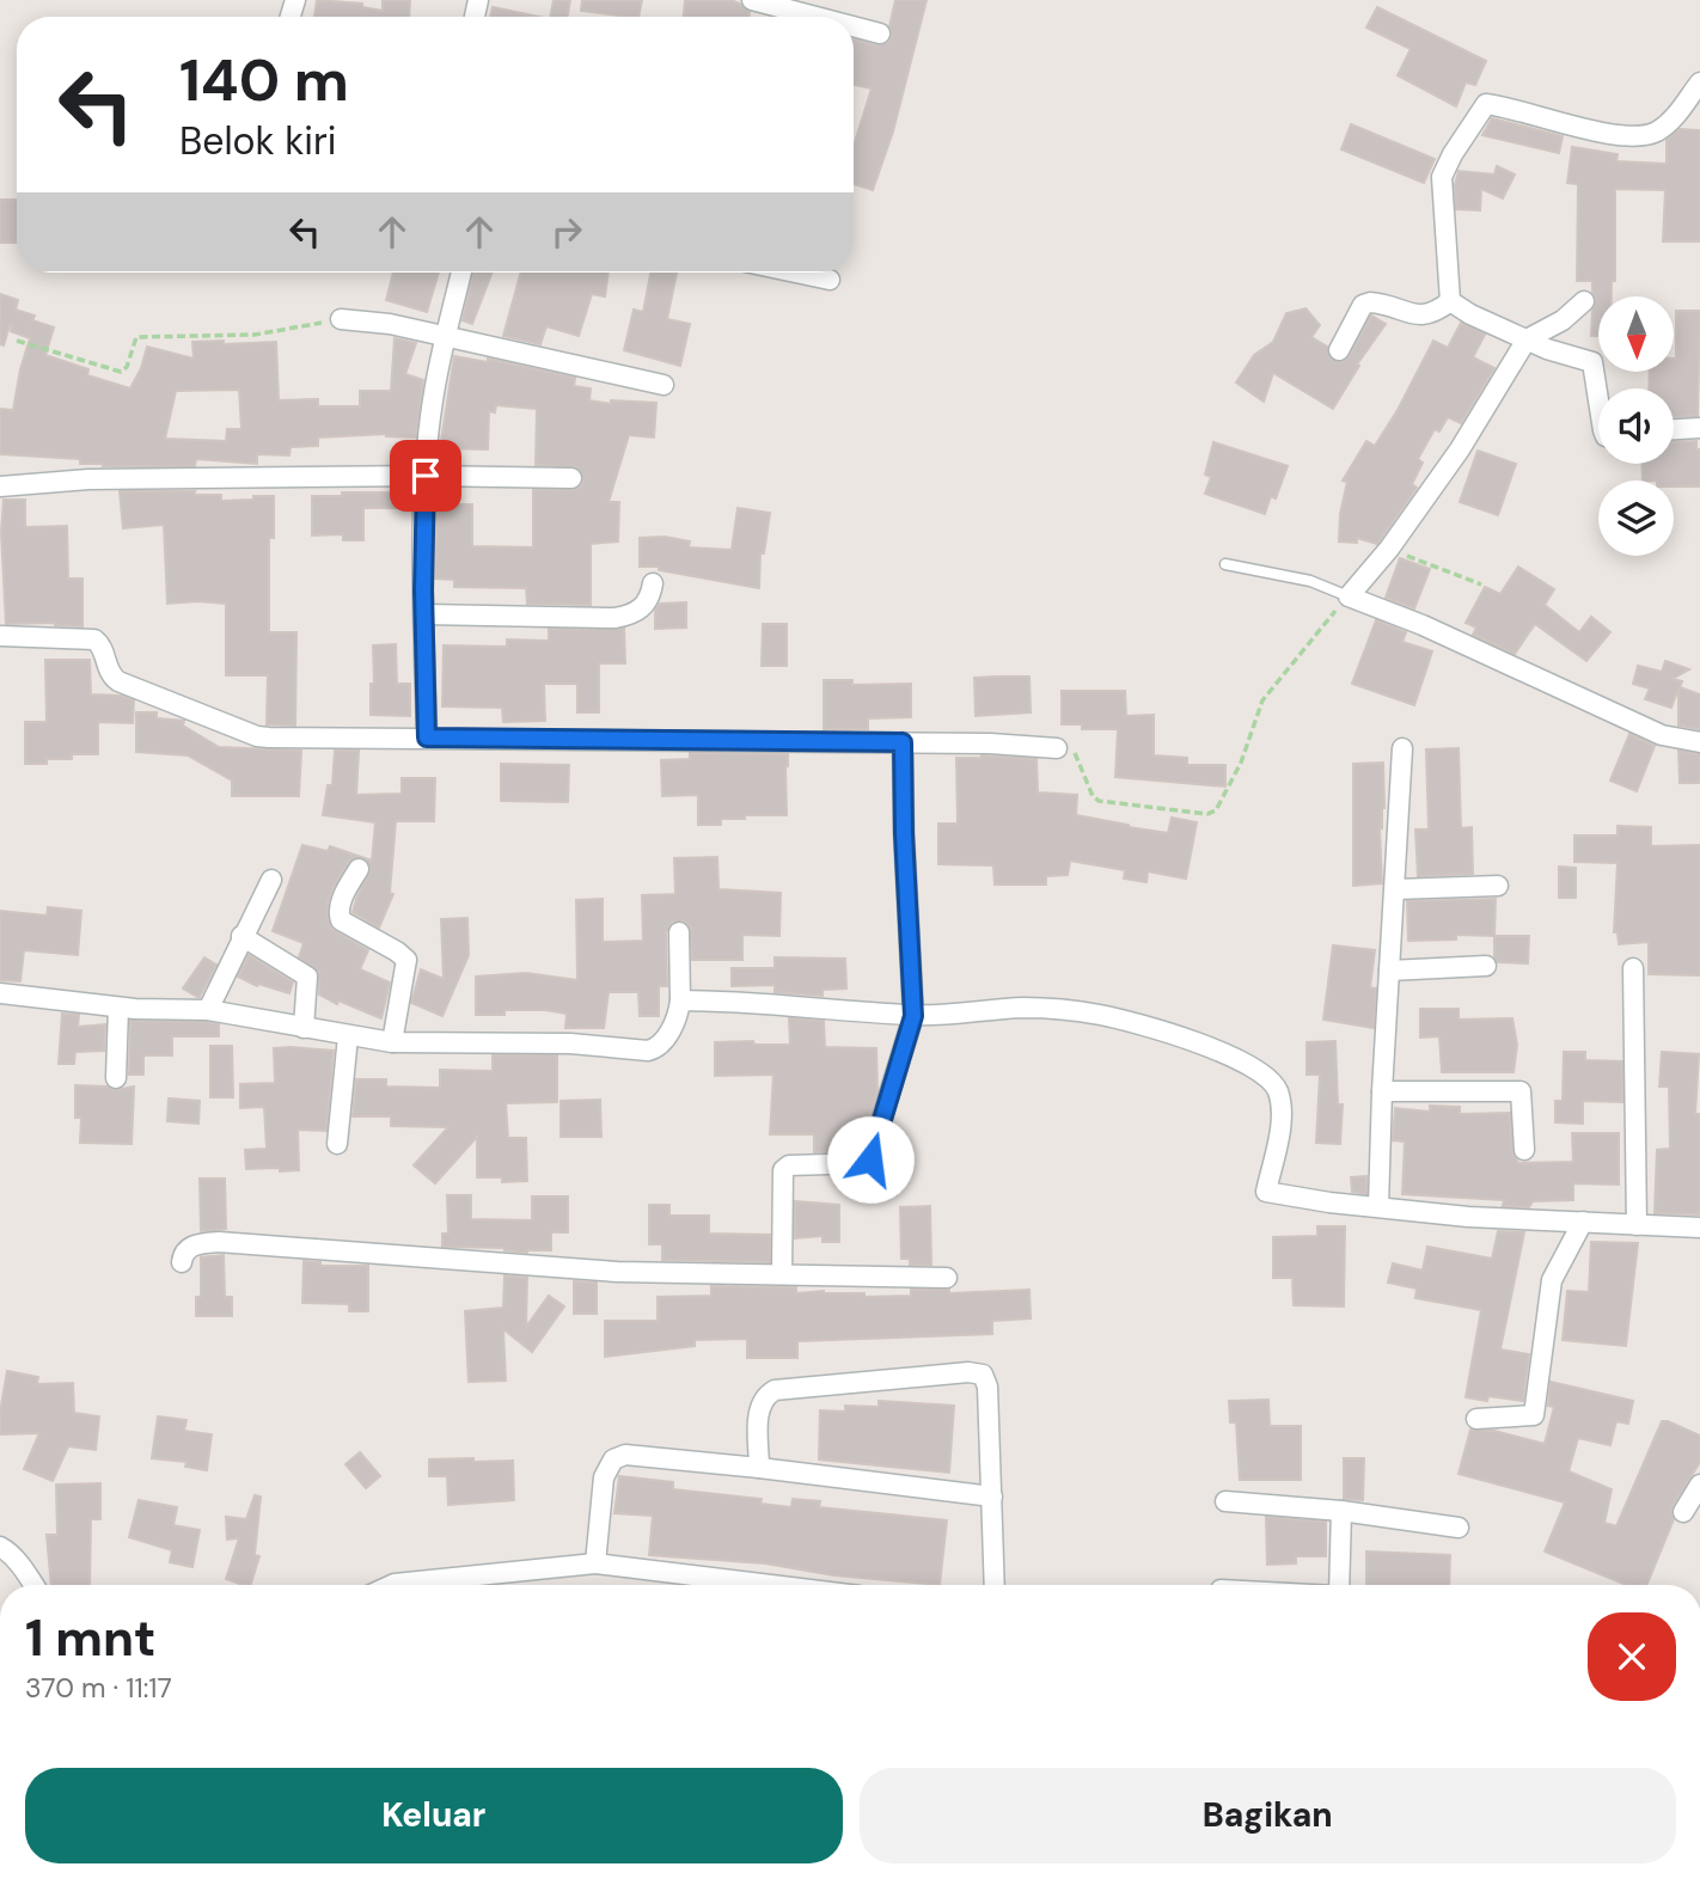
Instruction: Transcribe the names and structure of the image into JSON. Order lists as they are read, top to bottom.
{
  "north": "bottom",
  "page": {
    "turn": ["140 m", "Belok kiri"],
    "heading": ["1 mnt", "370 m · 11:17"],
    "buttons": ["Keluar", "Bagikan"]
  }
}
